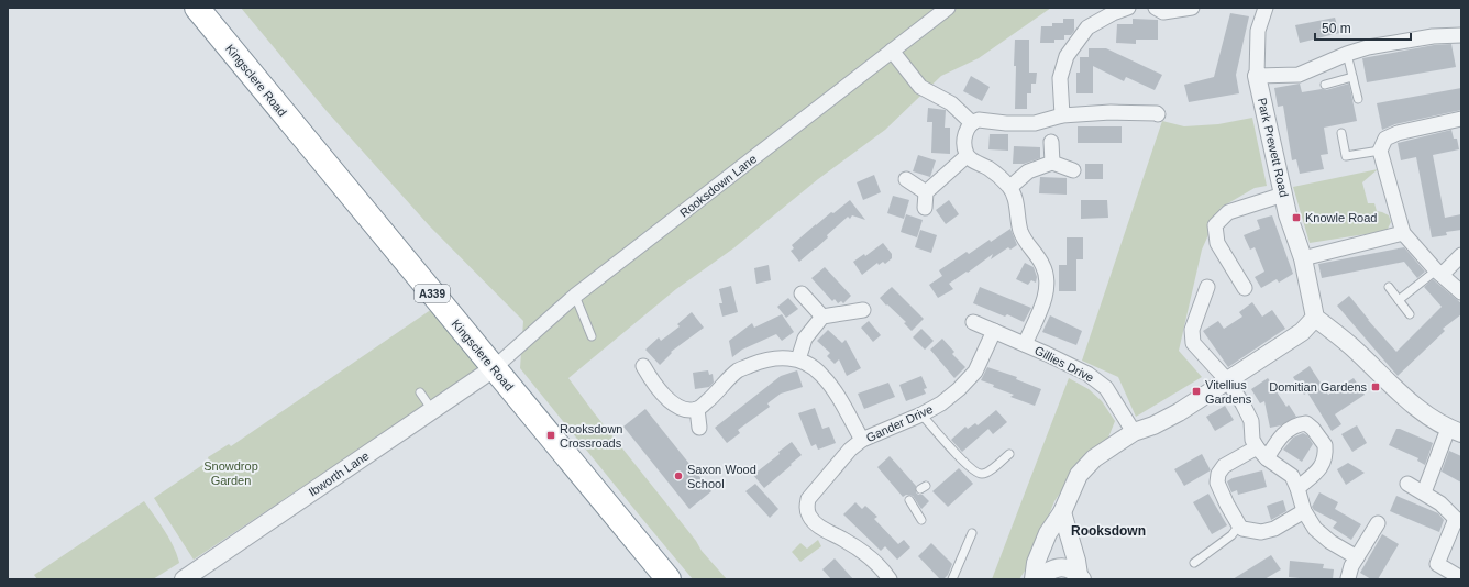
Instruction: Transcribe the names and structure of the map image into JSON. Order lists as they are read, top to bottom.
{
  "streets": {
    "highway": ["Kingsclere Road", "A339"],
    "street": [
      "Park Prewett Road",
      "Rooksdown Lane",
      "Gillies Drive",
      "Gander Drive",
      "Ibworth Lane"
    ]
  },
  "crossings": [
    ["Kingsclere Road", "Rooksdown Lane"],
    ["Kingsclere Road", "Ibworth Lane"],
    ["Rooksdown Lane", "Ibworth Lane"],
    ["Gillies Drive", "Gander Drive"]
  ],
  "districts": ["Rooksdown"],
  "parks": ["Snowdrop Garden"],
  "places": {
    "transit": [
      "Knowle Road",
      "Domitian Gardens",
      "Vitellius Gardens",
      "Rooksdown Crossroads"
    ],
    "other": ["Saxon Wood School"]
  },
  "scale_bar": "50 m"
}
